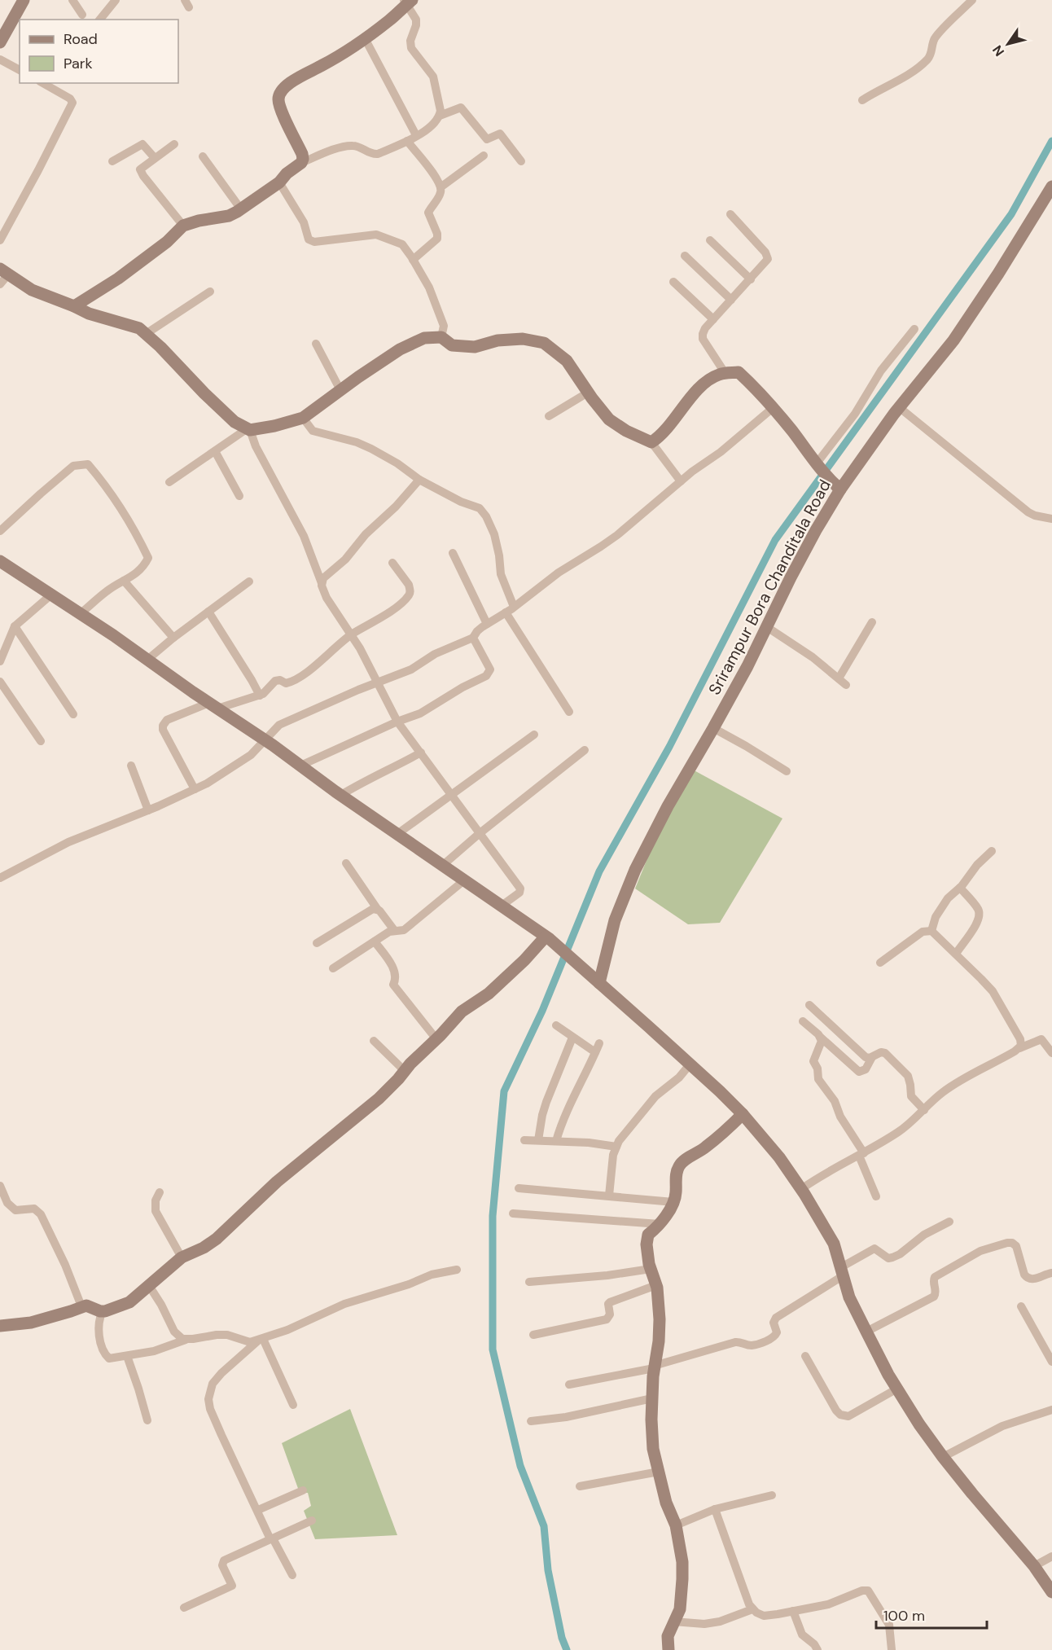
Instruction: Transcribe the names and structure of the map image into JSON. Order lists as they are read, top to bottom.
{
  "streets": {
    "street": ["Srirampur Bora Chanditala Road"]
  },
  "legend": ["Road", "Park"],
  "scale_bar": "100 m",
  "north": "bottom left"
}
